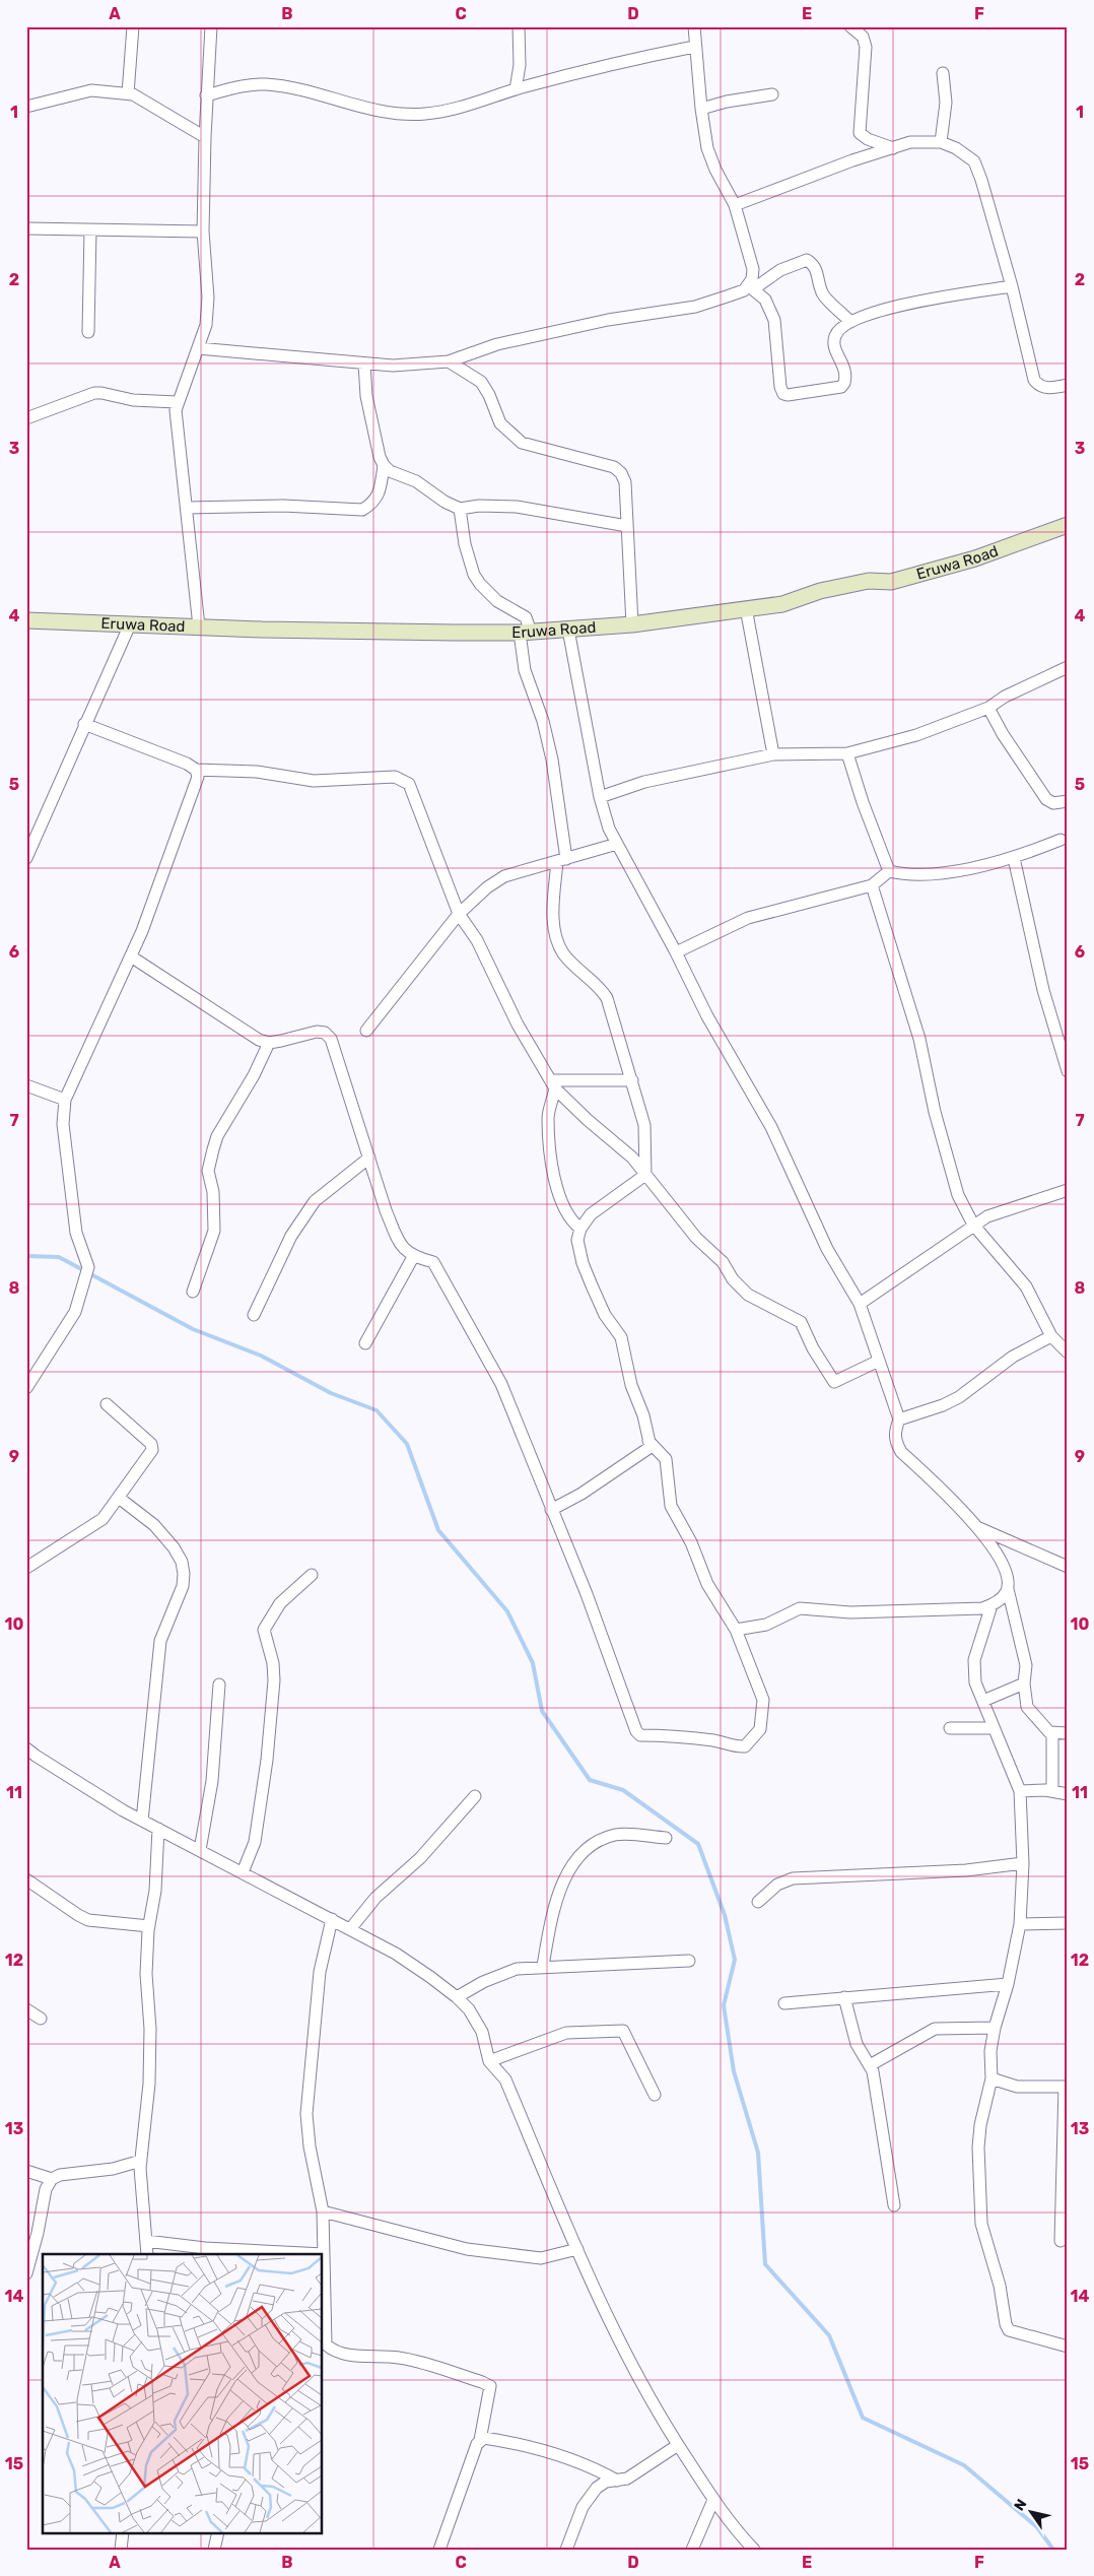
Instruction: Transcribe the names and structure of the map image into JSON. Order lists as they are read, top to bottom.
{
  "streets": {
    "main road": ["Eruwa Road"]
  },
  "north": "top left",
  "grid": {
    "columns": [
      "A",
      "B",
      "C",
      "D",
      "E",
      "F"
    ],
    "rows": [
      "1",
      "2",
      "3",
      "4",
      "5",
      "6",
      "7",
      "8",
      "9",
      "10",
      "11",
      "12",
      "13",
      "14",
      "15"
    ]
  }
}
